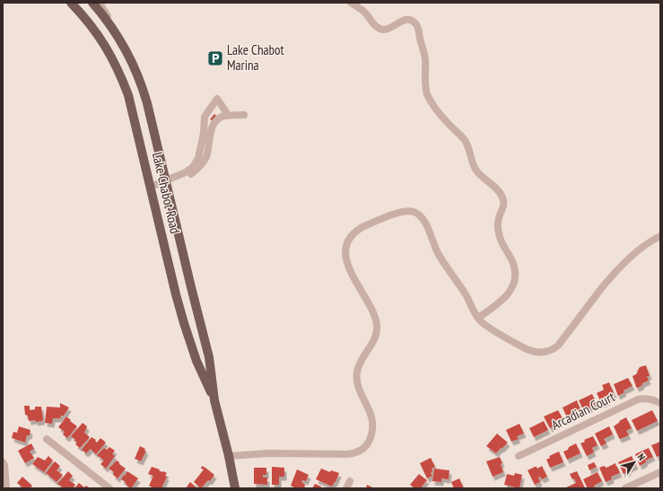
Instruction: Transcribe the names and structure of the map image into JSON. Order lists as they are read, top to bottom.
{
  "streets": {
    "main road": ["Lake Chabot Road"],
    "street": ["Arcadian Court"]
  },
  "places": {
    "parking": ["Lake Chabot Marina"]
  },
  "north": "top right"
}
